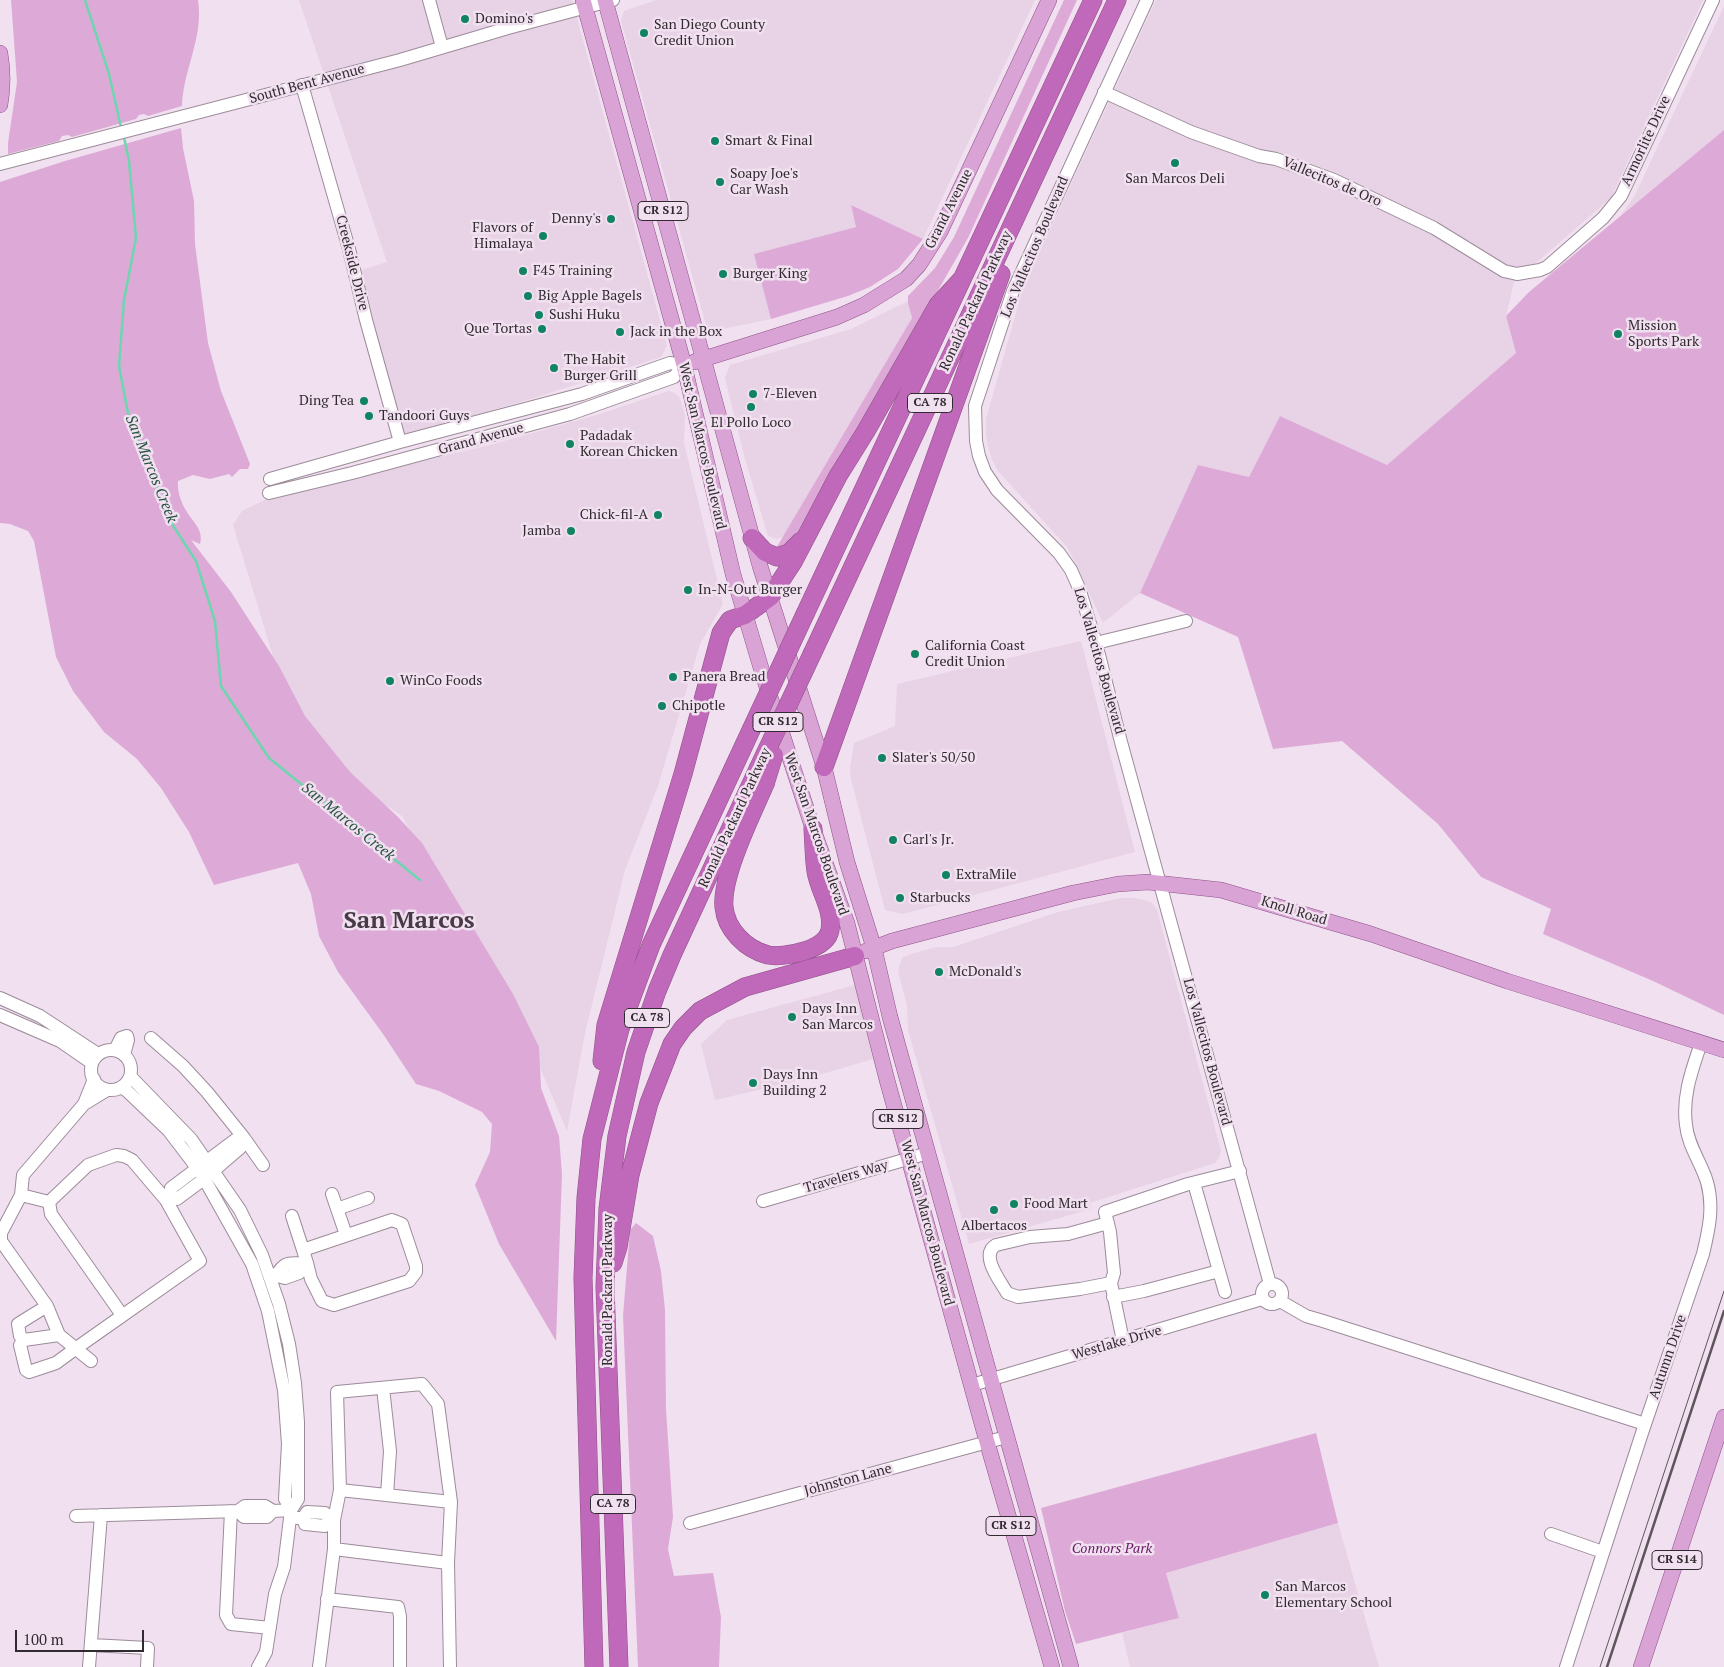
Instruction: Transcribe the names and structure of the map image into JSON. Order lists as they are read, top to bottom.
{
  "streets": {
    "highway": ["Ronald Packard Parkway", "CA 78"],
    "main road": [
      "Grand Avenue",
      "CR S12",
      "West San Marcos Boulevard",
      "Knoll Road",
      "CR S14"
    ],
    "street": [
      "South Bent Avenue",
      "Armorlite Drive",
      "Vallecitos de Oro",
      "Los Vallecitos Boulevard",
      "Creekside Drive",
      "Travelers Way",
      "Westlake Drive",
      "Autumn Drive",
      "Johnston Lane"
    ]
  },
  "crossings": [
    ["South Bent Avenue", "Creekside Drive"],
    ["South Bent Avenue", "West San Marcos Boulevard"],
    ["Armorlite Drive", "Vallecitos de Oro"],
    ["Vallecitos de Oro", "Los Vallecitos Boulevard"],
    ["Grand Avenue", "Creekside Drive"],
    ["Grand Avenue", "West San Marcos Boulevard"],
    ["Los Vallecitos Boulevard", "Knoll Road"],
    ["Los Vallecitos Boulevard", "Westlake Drive"],
    ["West San Marcos Boulevard", "Knoll Road"],
    ["West San Marcos Boulevard", "Travelers Way"],
    ["West San Marcos Boulevard", "Westlake Drive"],
    ["West San Marcos Boulevard", "Johnston Lane"],
    ["Knoll Road", "Autumn Drive"]
  ],
  "districts": ["San Marcos"],
  "water": ["San Marcos Creek"],
  "parks": ["Connors Park"],
  "places": [
    "Domino's",
    "San Diego County Credit Union",
    "Smart & Final",
    "San Marcos Deli",
    "Soapy Joe's Car Wash",
    "Denny's",
    "Flavors of Himalaya",
    "F45 Training",
    "Burger King",
    "Big Apple Bagels",
    "Sushi Huku",
    "Que Tortas",
    "Jack in the Box",
    "Mission Sports Park",
    "The Habit Burger Grill",
    "7-Eleven",
    "Ding Tea",
    "El Pollo Loco",
    "Tandoori Guys",
    "Padadak Korean Chicken",
    "Chick-fil-A",
    "Jamba",
    "In-N-Out Burger",
    "California Coast Credit Union",
    "Panera Bread",
    "WinCo Foods",
    "Chipotle",
    "Slater's 50/50",
    "Carl's Jr.",
    "ExtraMile",
    "Starbucks",
    "McDonald's",
    "Days Inn San Marcos",
    "Days Inn Building 2",
    "Food Mart",
    "Albertacos",
    "San Marcos Elementary School"
  ],
  "scale_bar": "100 m"
}
